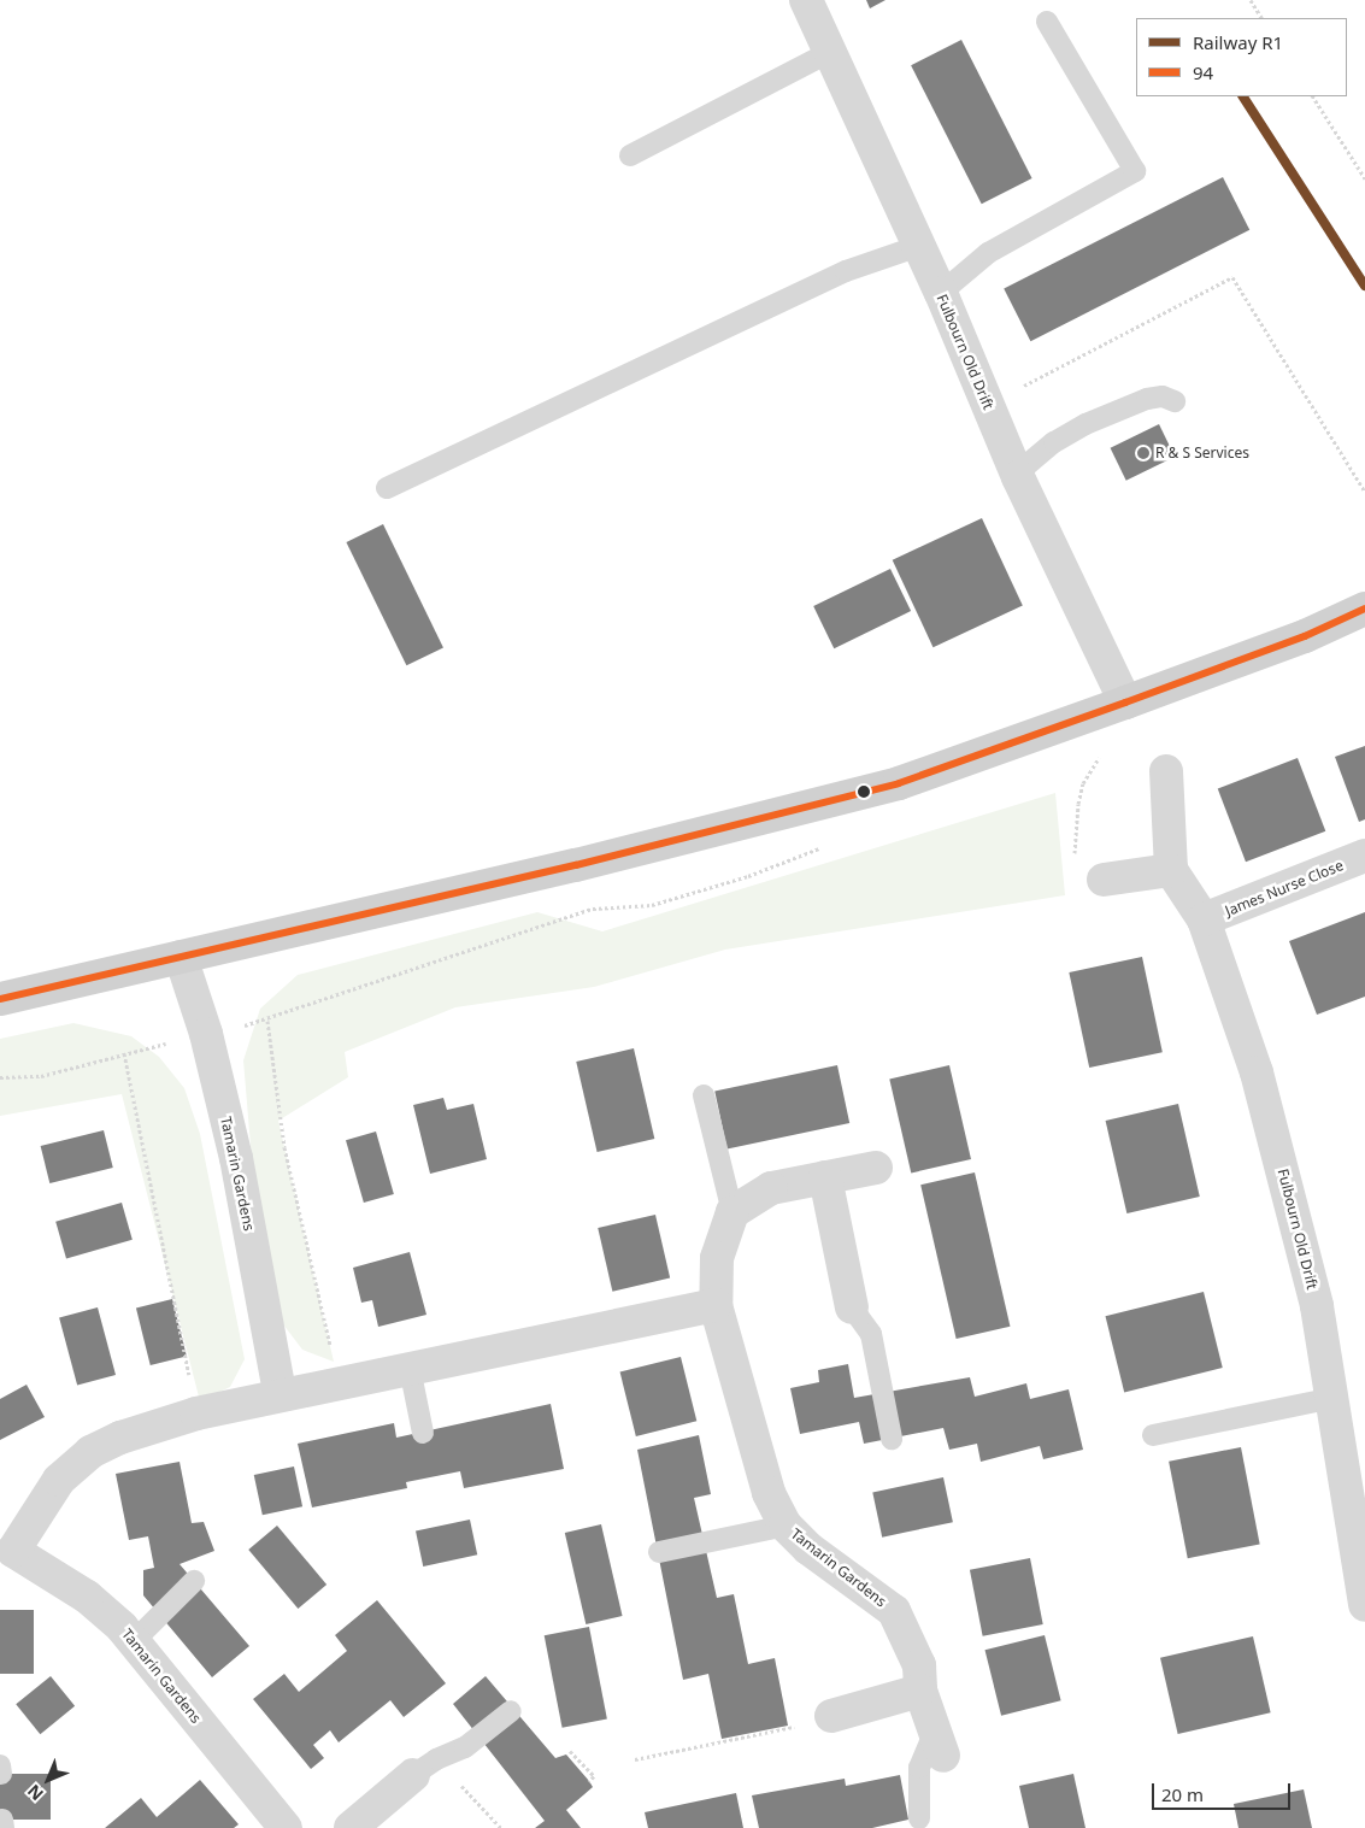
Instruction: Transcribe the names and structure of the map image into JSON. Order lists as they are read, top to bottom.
{
  "streets": {
    "street": ["Fulbourn Old Drift", "James Nurse Close", "Tamarin Gardens"]
  },
  "crossings": [
    ["Fulbourn Old Drift", "James Nurse Close"]
  ],
  "places": ["R & S Services"],
  "lines": ["rail line R1", "transit line 94"],
  "legend": ["Railway R1", "94"],
  "scale_bar": "20 m",
  "north": "bottom left"
}
